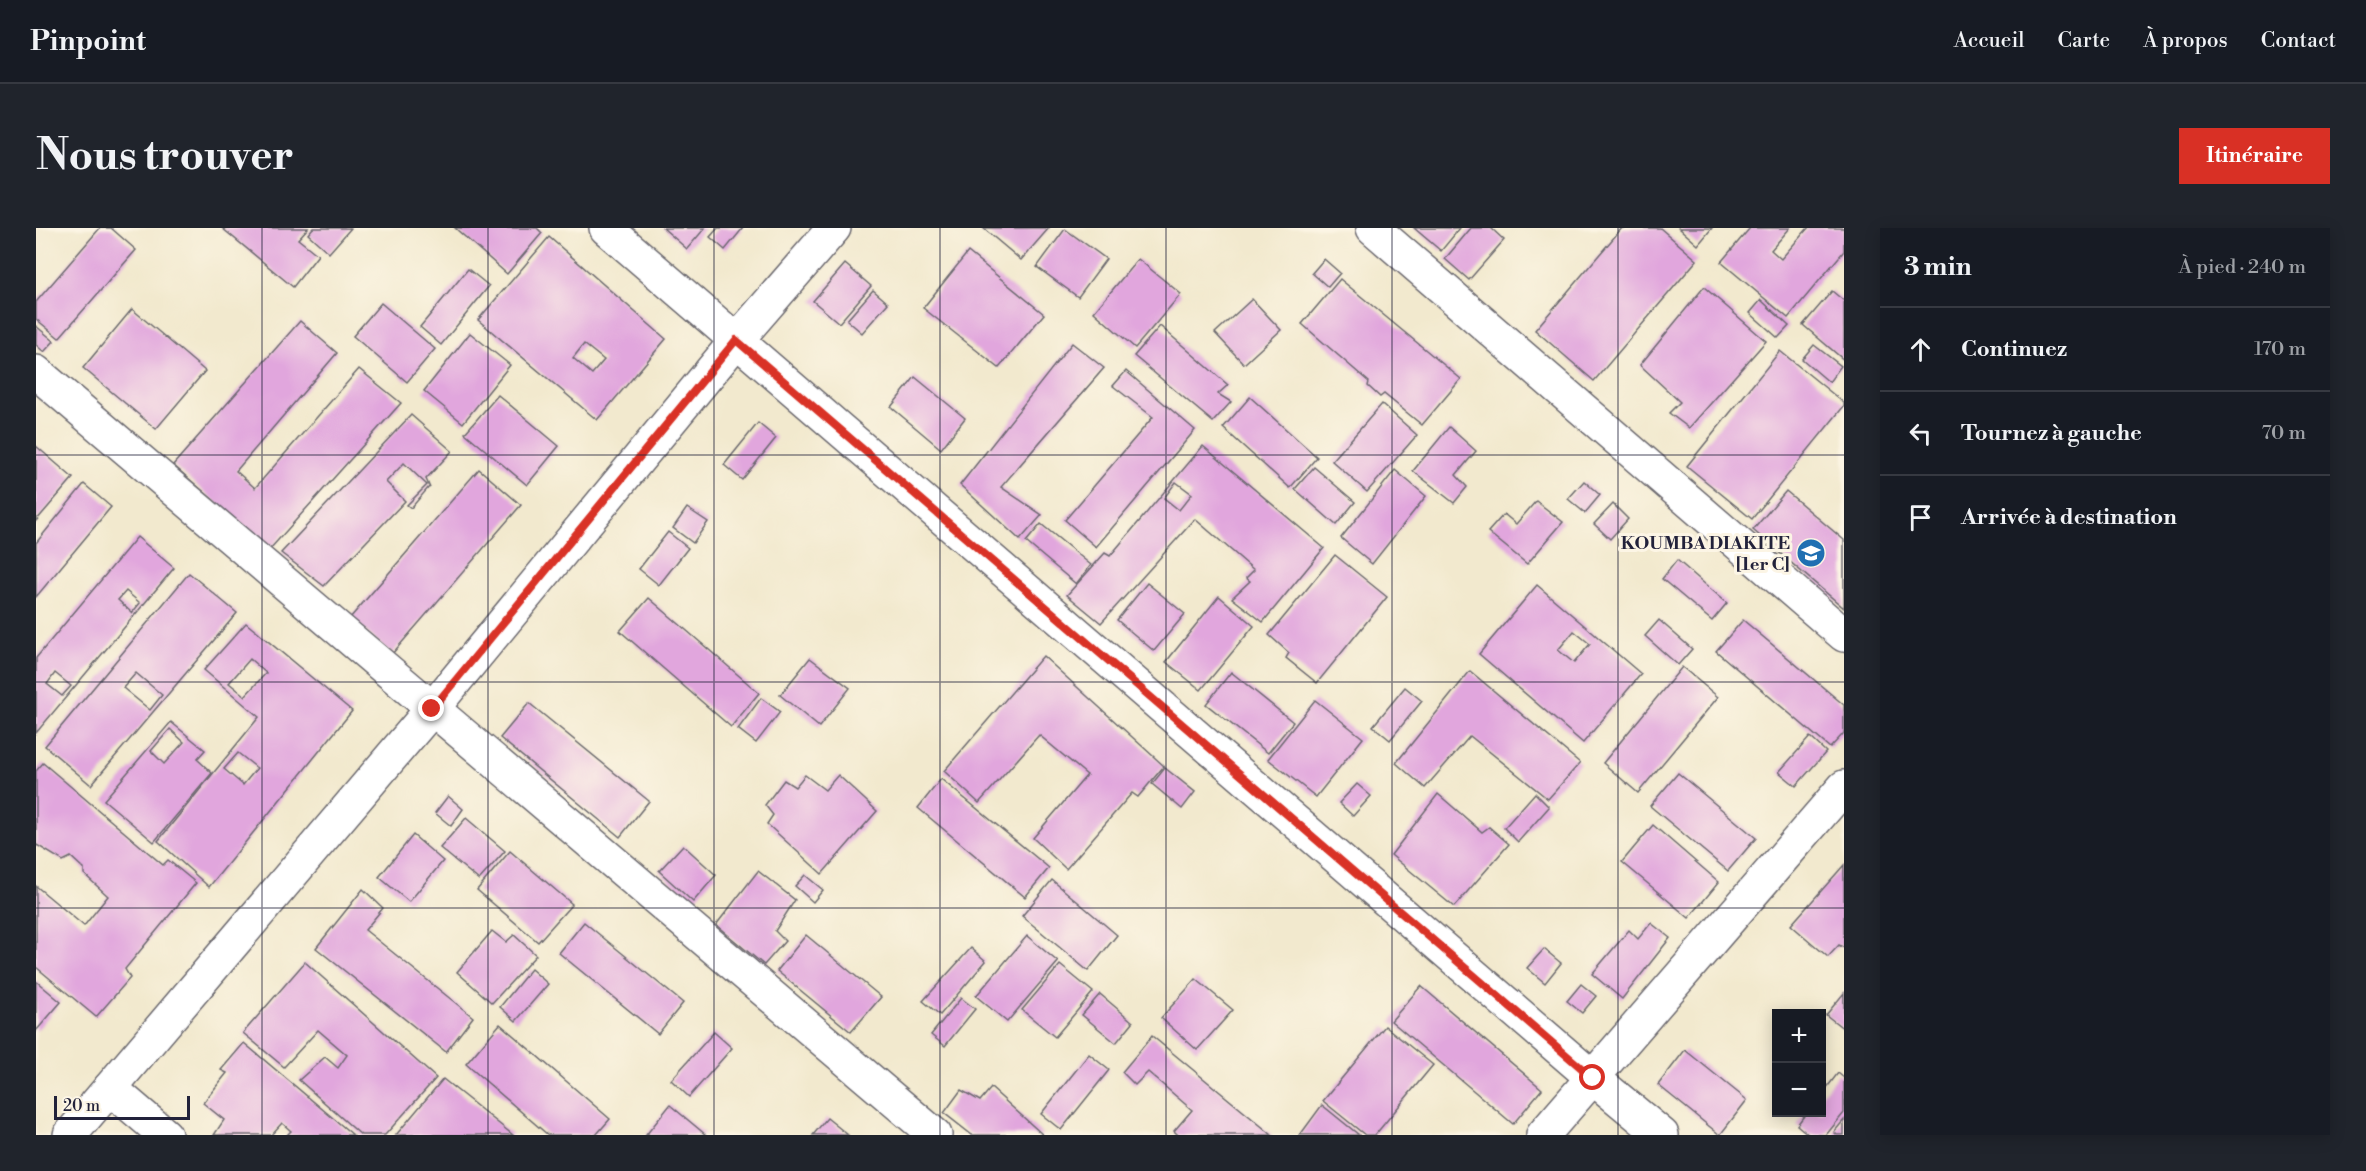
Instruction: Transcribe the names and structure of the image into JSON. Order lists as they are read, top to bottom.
{
  "places": {
    "school or university": ["KOUMBA DIAKITE [1er C]"]
  },
  "scale_bar": "20 m",
  "page": {
    "header": "Pinpoint",
    "nav": [
      "Accueil",
      "Carte",
      "À propos",
      "Contact"
    ],
    "buttons": "Itinéraire",
    "title": "Nous trouver",
    "heading": ["3 min", "À pied · 240 m"],
    "list": [
      ["Continuez", "170 m"],
      ["Tournez à gauche", "70 m"],
      "Arrivée à destination"
    ],
    "map_buttons": ["+", "−"],
    "scale": "20 m"
  }
}
